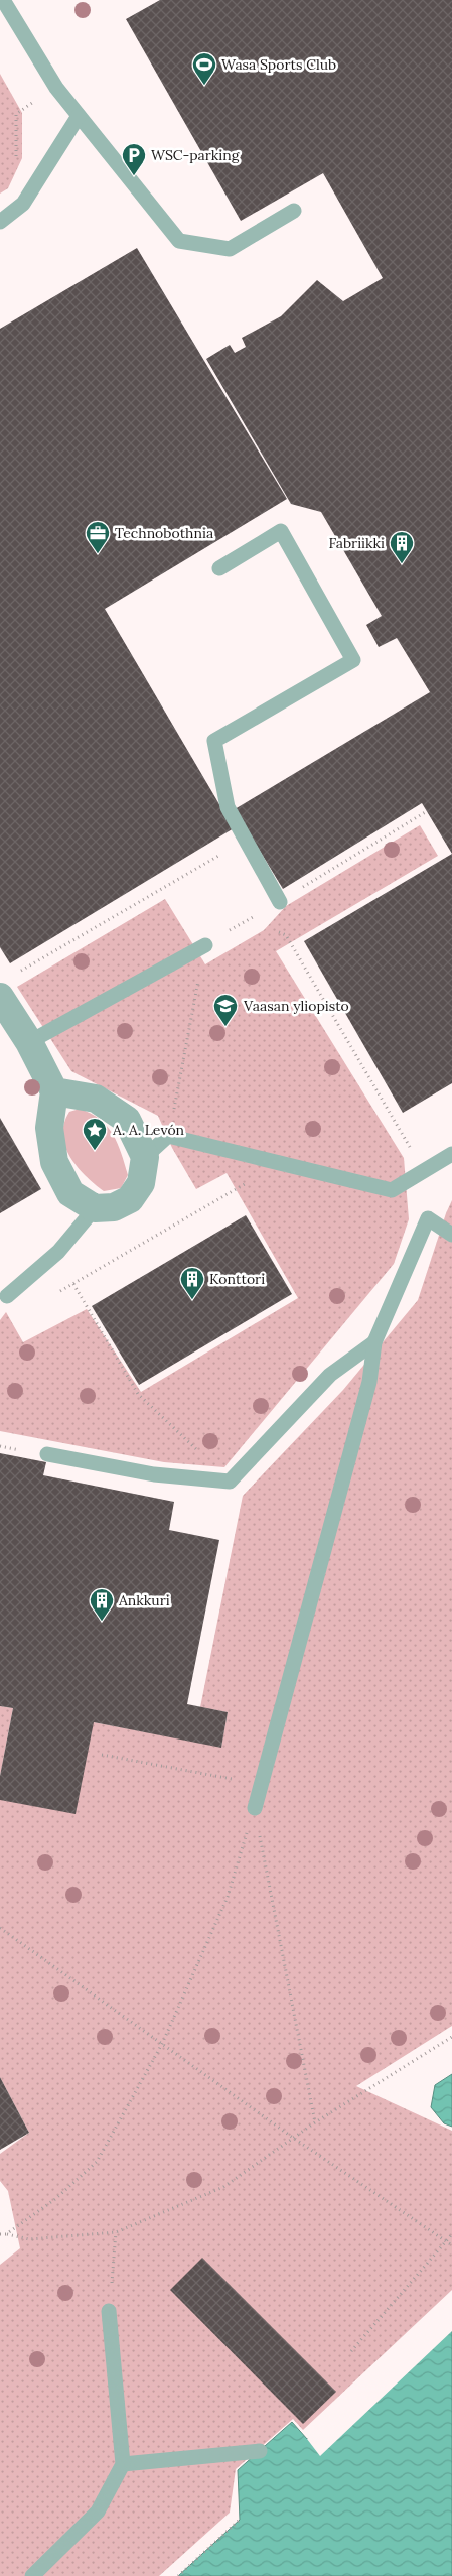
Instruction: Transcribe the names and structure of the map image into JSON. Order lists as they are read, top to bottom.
{
  "places": {
    "sports": ["Wasa Sports Club"],
    "parking": ["WSC-parking"],
    "office": ["Technobothnia"],
    "building": ["Fabriikki", "Konttori", "Ankkuri"],
    "school or university": ["Vaasan yliopisto"],
    "place": ["A. A. Levón"]
  }
}
